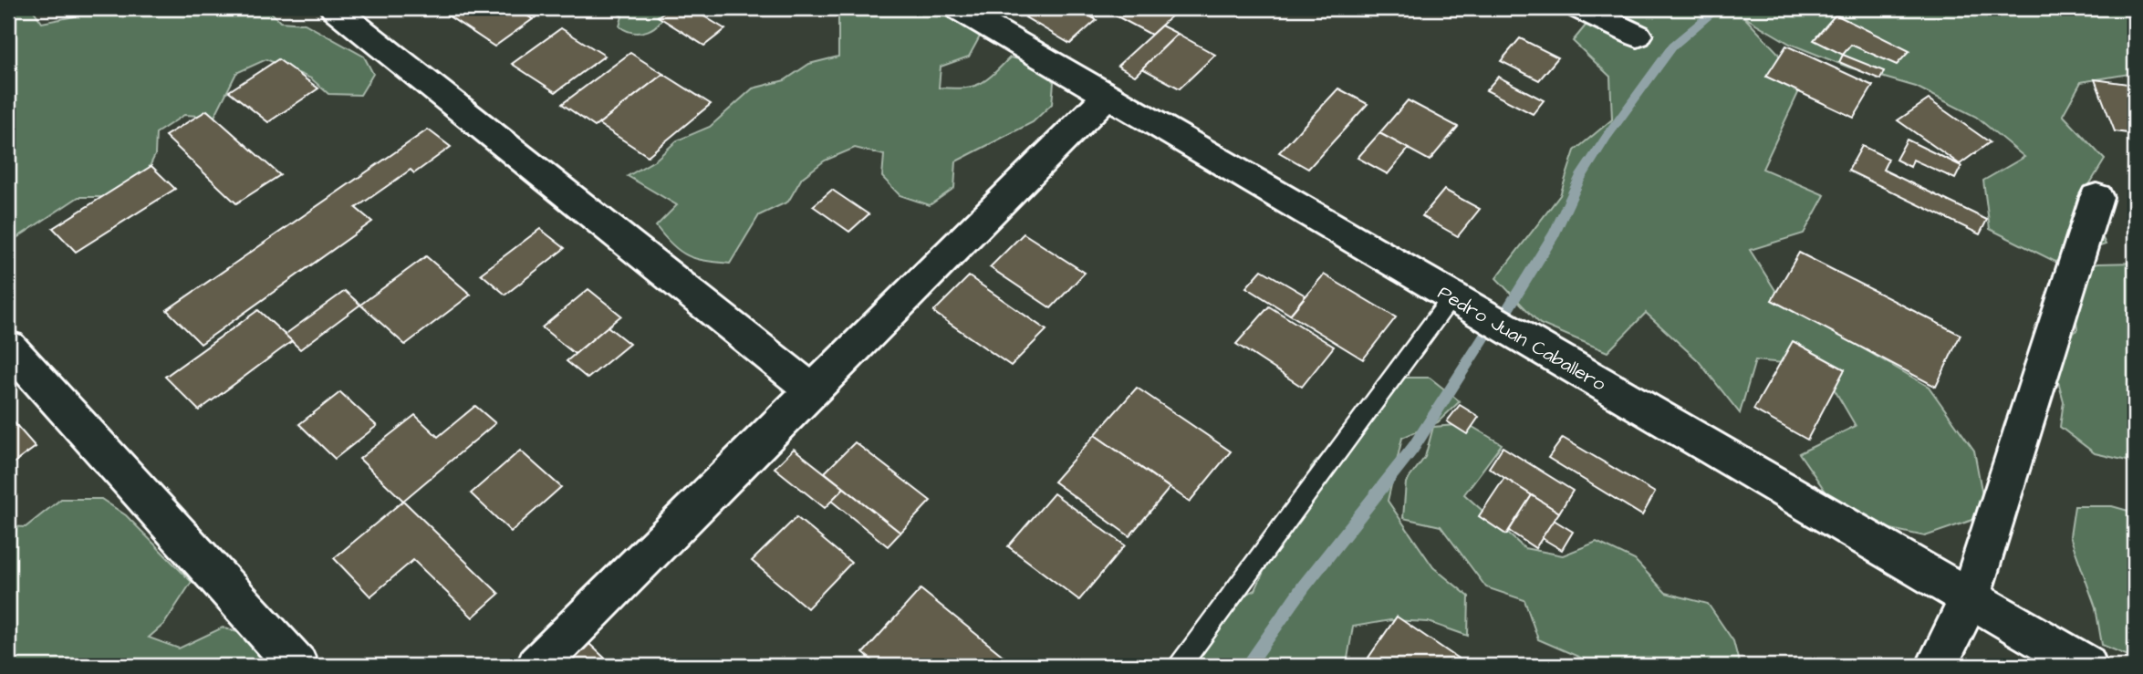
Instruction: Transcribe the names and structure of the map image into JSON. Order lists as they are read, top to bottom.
{
  "streets": {
    "street": ["Pedro Juan Caballero"]
  }
}
